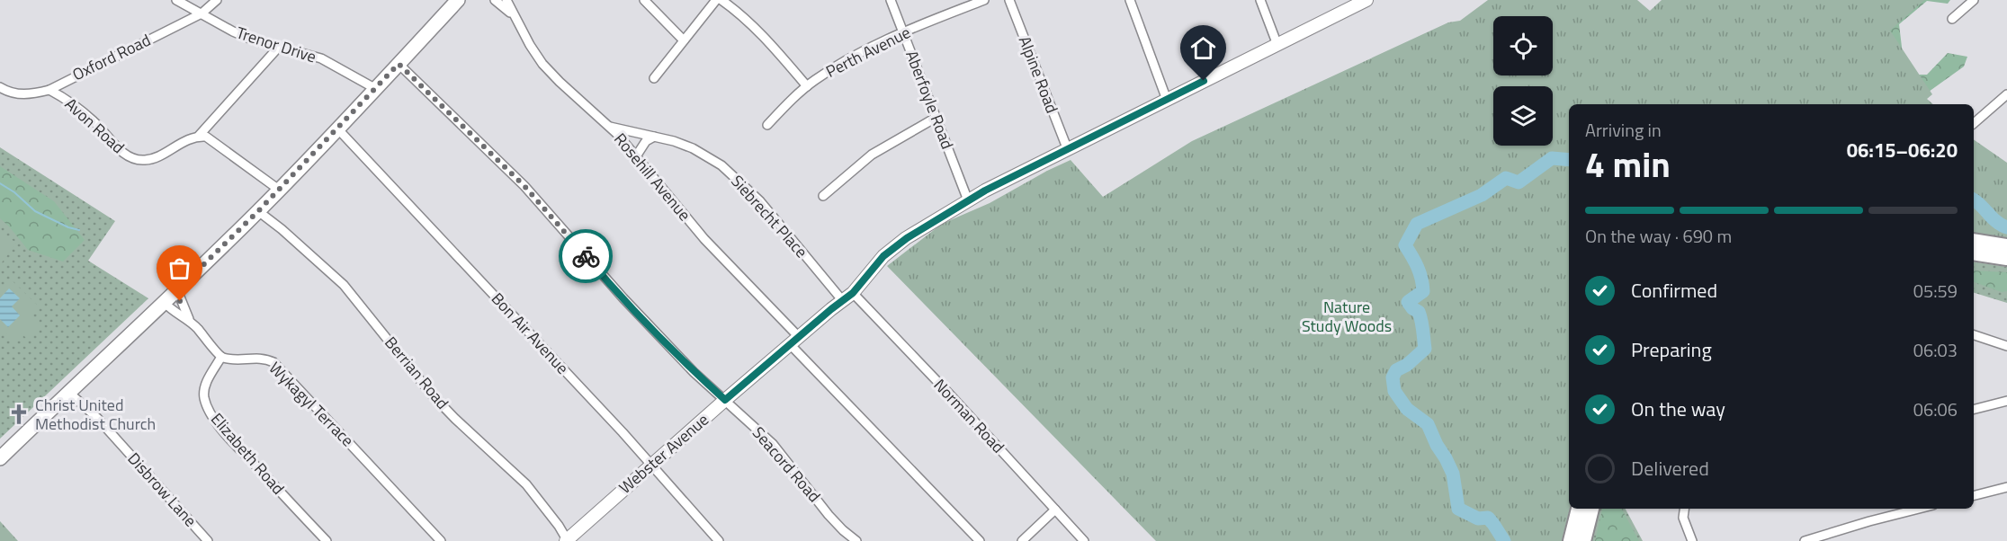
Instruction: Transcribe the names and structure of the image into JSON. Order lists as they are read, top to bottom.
{
  "streets": {
    "street": [
      "Trenor Drive",
      "Perth Avenue",
      "Oxford Road",
      "Alpine Road",
      "Aberfoyle Road",
      "Avon Road",
      "Rosehill Avenue",
      "Siebrecht Place",
      "Bon Air Avenue",
      "Berrian Road",
      "Wykagyl Terrace",
      "Norman Road",
      "Elizabeth Road",
      "Webster Avenue",
      "Seacord Road",
      "Disbrow Lane"
    ]
  },
  "crossings": [
    ["Trenor Drive", "Oxford Road"],
    ["Perth Avenue", "Aberfoyle Road"],
    ["Oxford Road", "Avon Road"],
    ["Alpine Road", "Webster Avenue"],
    ["Aberfoyle Road", "Webster Avenue"],
    ["Rosehill Avenue", "Siebrecht Place"],
    ["Rosehill Avenue", "Webster Avenue"],
    ["Siebrecht Place", "Norman Road"],
    ["Siebrecht Place", "Webster Avenue"],
    ["Bon Air Avenue", "Webster Avenue"],
    ["Berrian Road", "Webster Avenue"],
    ["Wykagyl Terrace", "Elizabeth Road"],
    ["Norman Road", "Webster Avenue"],
    ["Webster Avenue", "Seacord Road"]
  ],
  "parks": ["Nature Study Woods"],
  "places": {
    "church": ["Christ United Methodist Church"]
  },
  "page": {
    "heading": ["4 min", "Arriving in", "06:15–06:20"],
    "bar": "On the way · 690 m",
    "list": [
      ["Confirmed", "05:59"],
      ["Preparing", "06:03"],
      ["On the way", "06:06"],
      "Delivered"
    ]
  }
}
